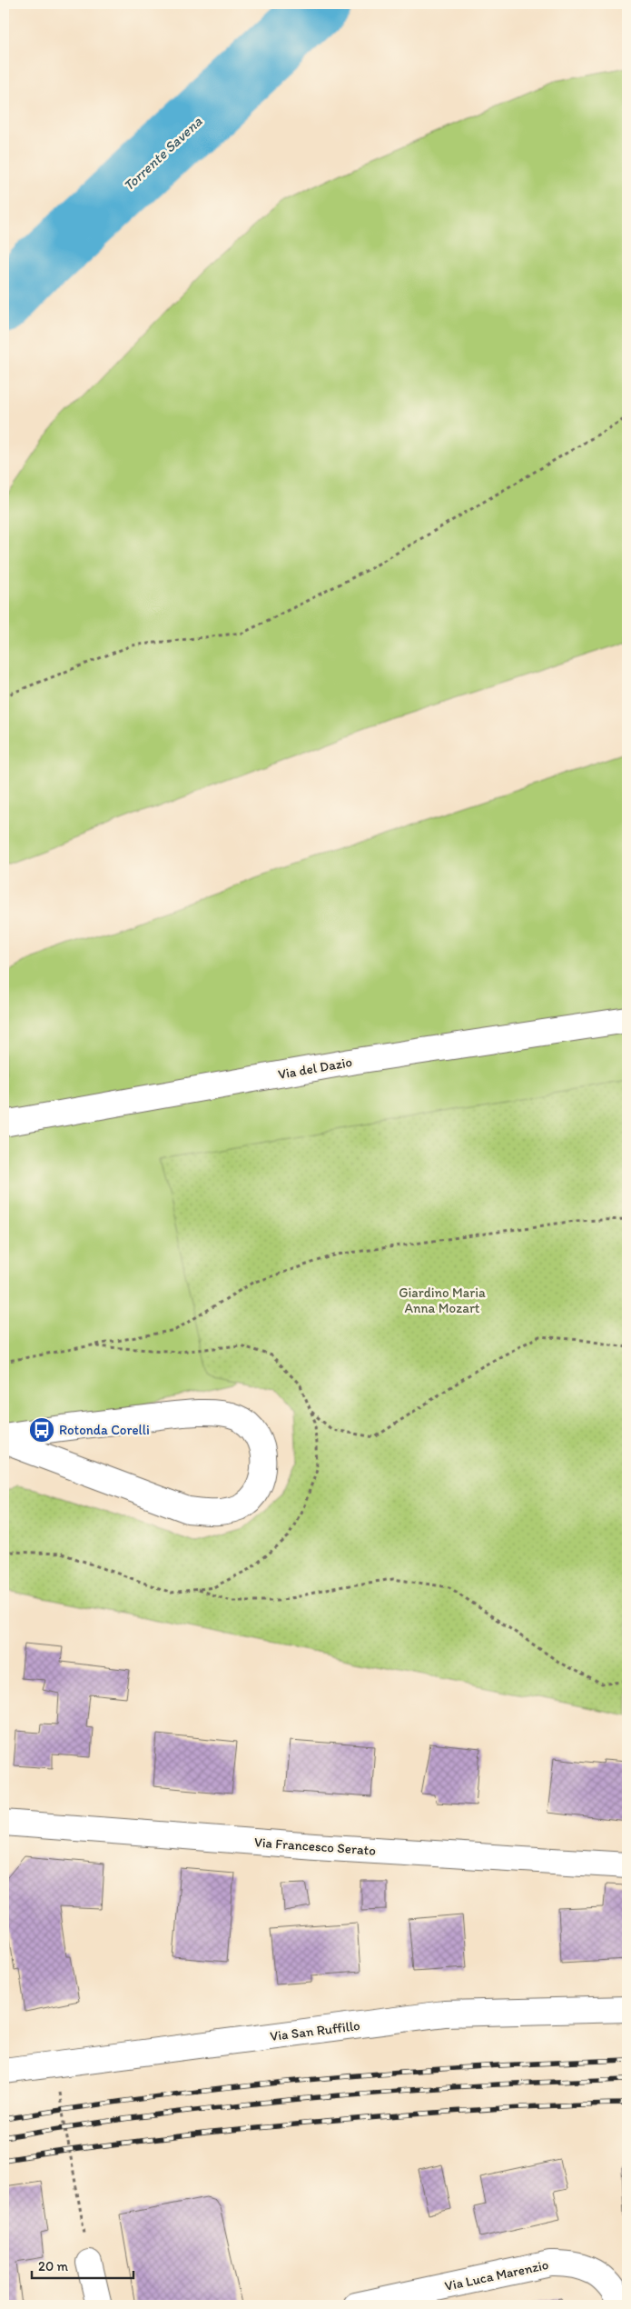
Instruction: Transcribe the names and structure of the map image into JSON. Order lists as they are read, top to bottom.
{
  "streets": {
    "street": [
      "Via del Dazio",
      "Via Francesco Serato",
      "Via San Ruffillo",
      "Via Luca Marenzio"
    ]
  },
  "water": ["Torrente Savena"],
  "parks": ["Giardino Maria Anna Mozart"],
  "places": {
    "bus stop": ["Rotonda Corelli"]
  },
  "scale_bar": "20 m"
}
